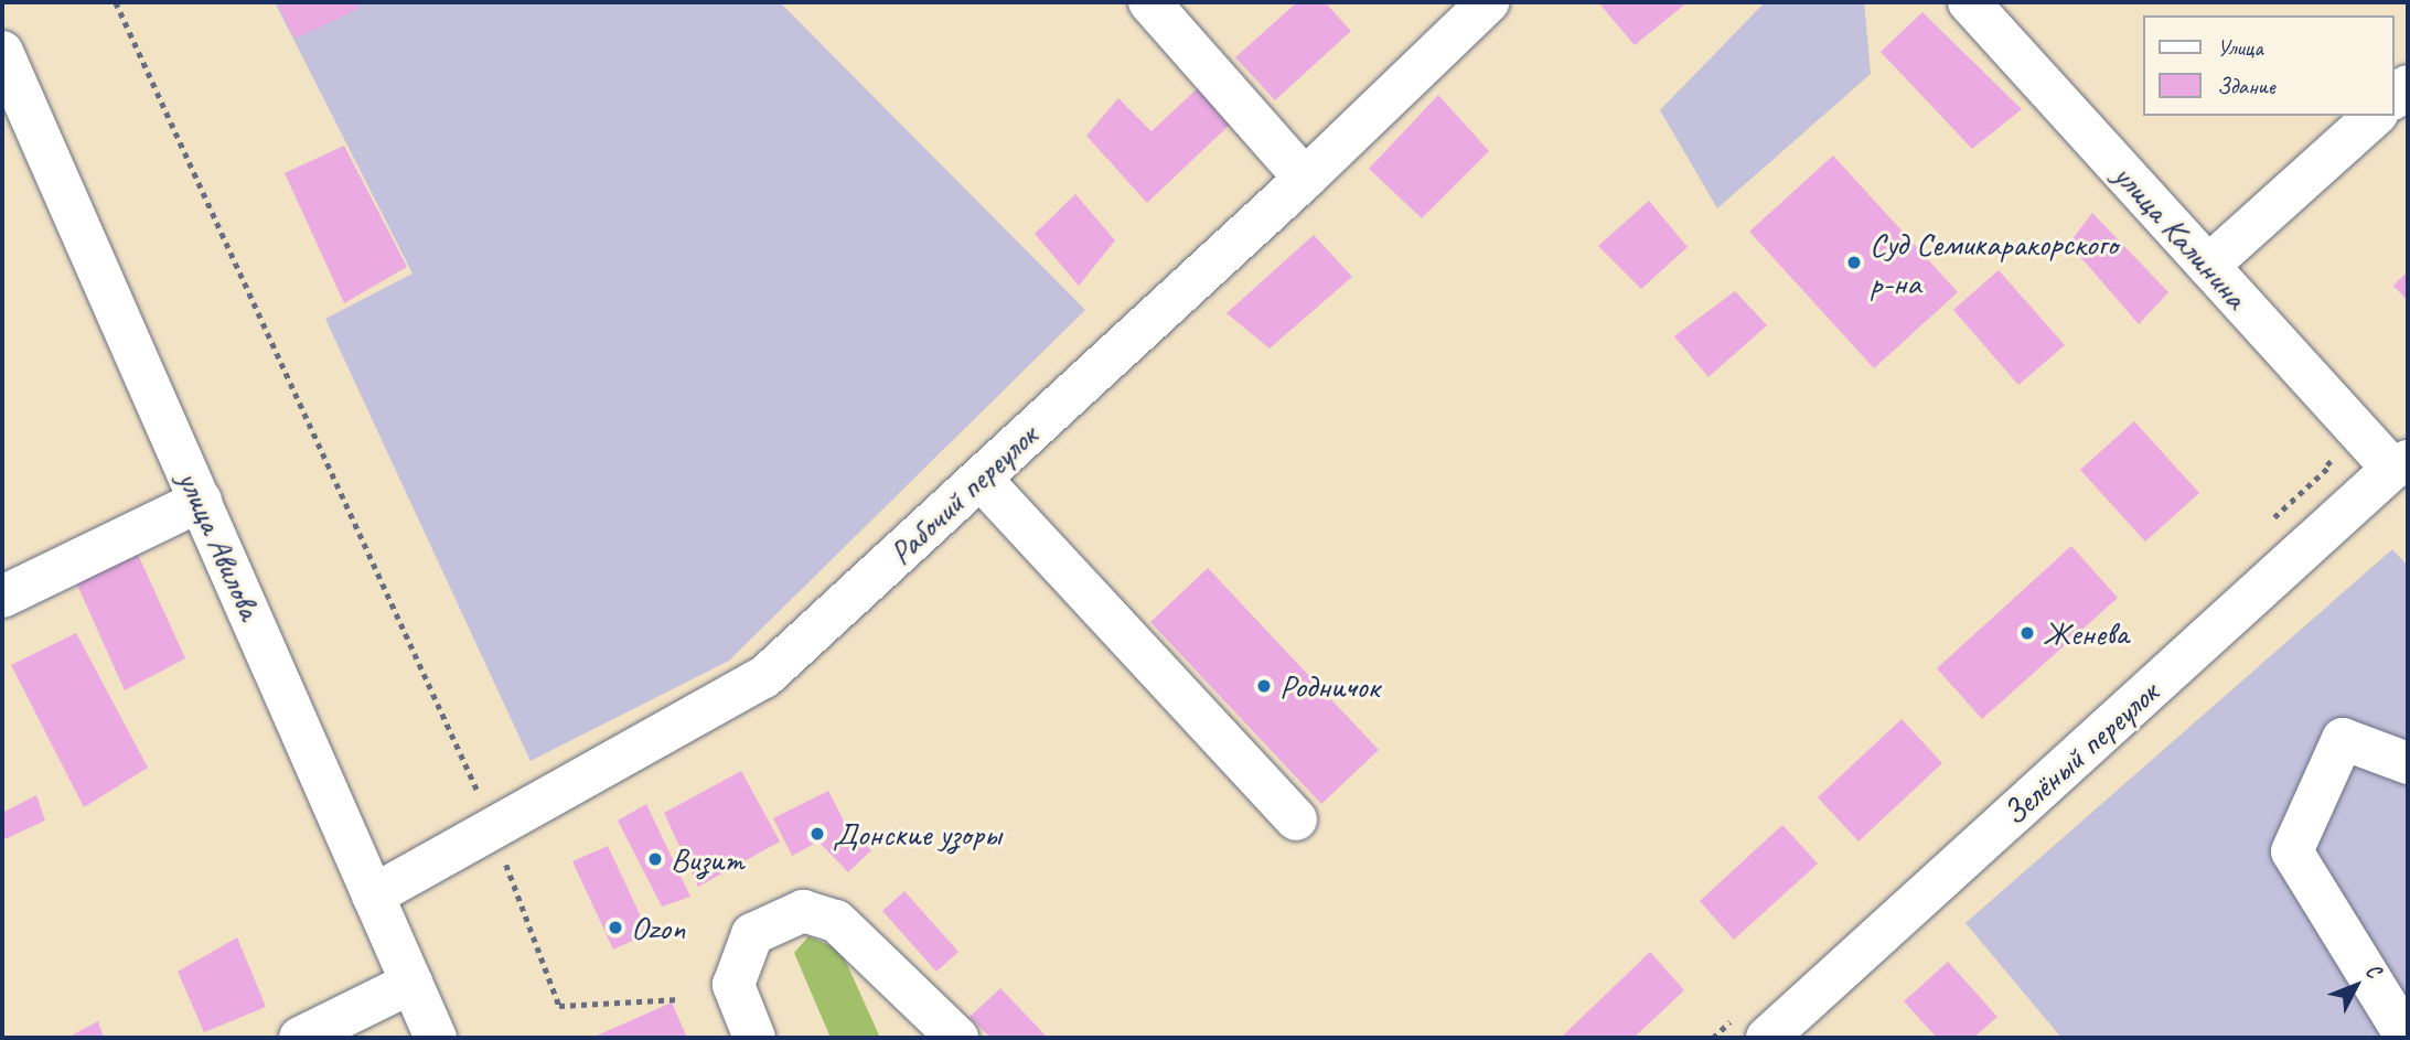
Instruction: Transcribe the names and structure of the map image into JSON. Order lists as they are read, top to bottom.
{
  "streets": {
    "street": [
      "улица Калинина",
      "Рабочий переулок",
      "улица Авилова",
      "Зелёный переулок"
    ]
  },
  "crossings": [
    ["улица Калинина", "Зелёный переулок"],
    ["Рабочий переулок", "улица Авилова"]
  ],
  "places": [
    "Суд Семикаракорского р-на",
    "Женева",
    "Родничок",
    "Донские узоры",
    "Визит",
    "Ozon"
  ],
  "legend": ["Улица", "Здание"],
  "north": "top right"
}
